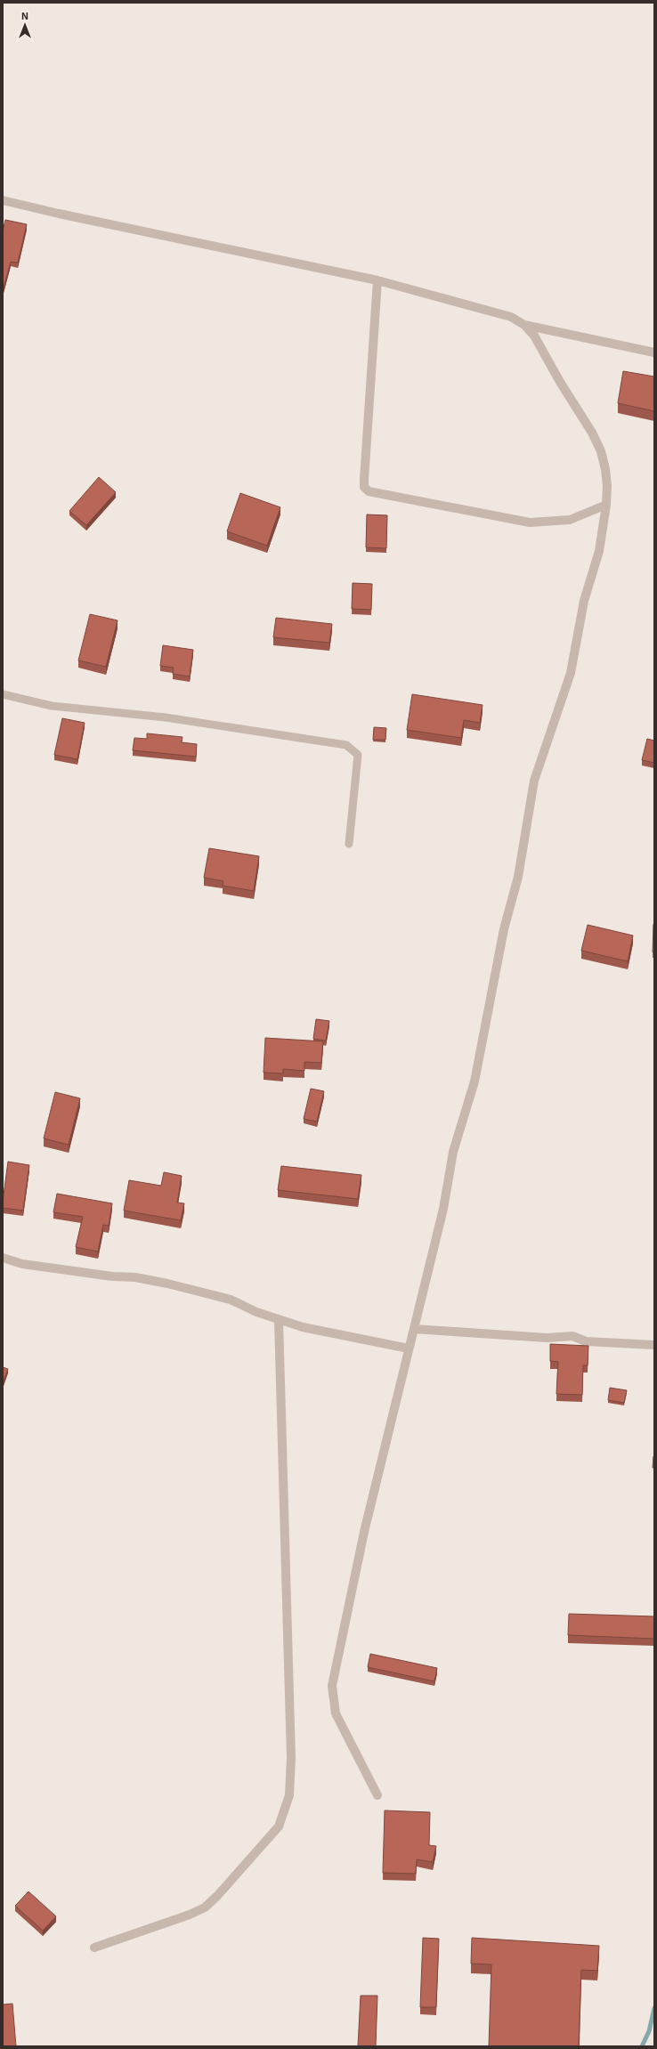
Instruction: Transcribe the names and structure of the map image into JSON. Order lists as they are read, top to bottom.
{
  "north": "top"
}
